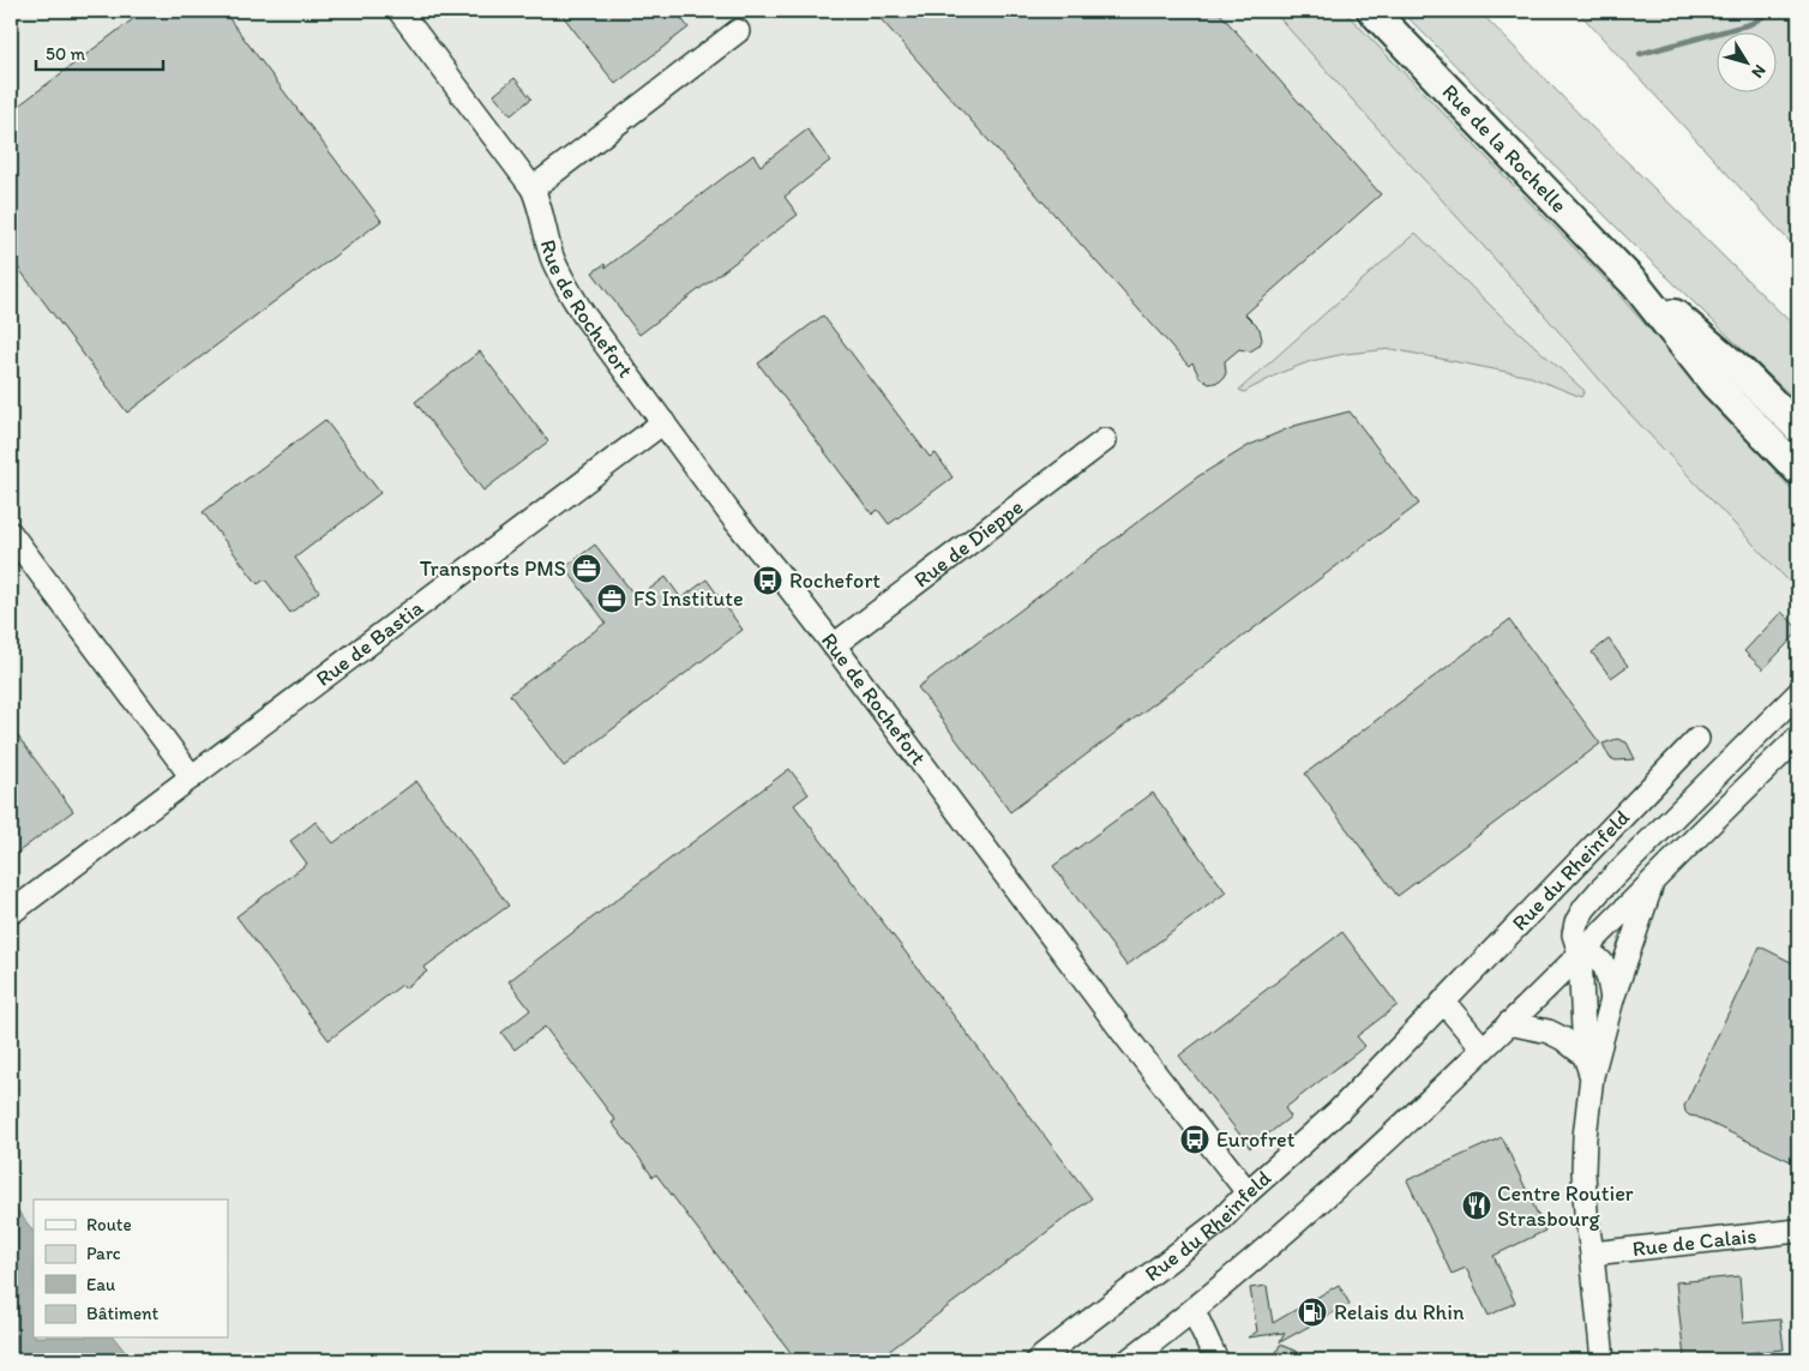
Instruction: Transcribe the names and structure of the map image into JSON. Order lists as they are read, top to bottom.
{
  "streets": {
    "main road": ["Rue de la Rochelle"],
    "street": [
      "Rue de Rochefort",
      "Rue de Dieppe",
      "Rue de Bastia",
      "Rue du Rheinfeld",
      "Rue de Calais"
    ]
  },
  "crossings": [
    ["Rue de Rochefort", "Rue de Dieppe"],
    ["Rue de Rochefort", "Rue de Bastia"],
    ["Rue de Rochefort", "Rue du Rheinfeld"]
  ],
  "places": {
    "office": ["Transports PMS", "FS Institute"],
    "bus stop": ["Rochefort", "Eurofret"],
    "restaurant": ["Centre Routier Strasbourg"],
    "fuel station": ["Relais du Rhin"]
  },
  "legend": [
    "Route",
    "Parc",
    "Eau",
    "Bâtiment"
  ],
  "scale_bar": "50 m",
  "north": "bottom right"
}
